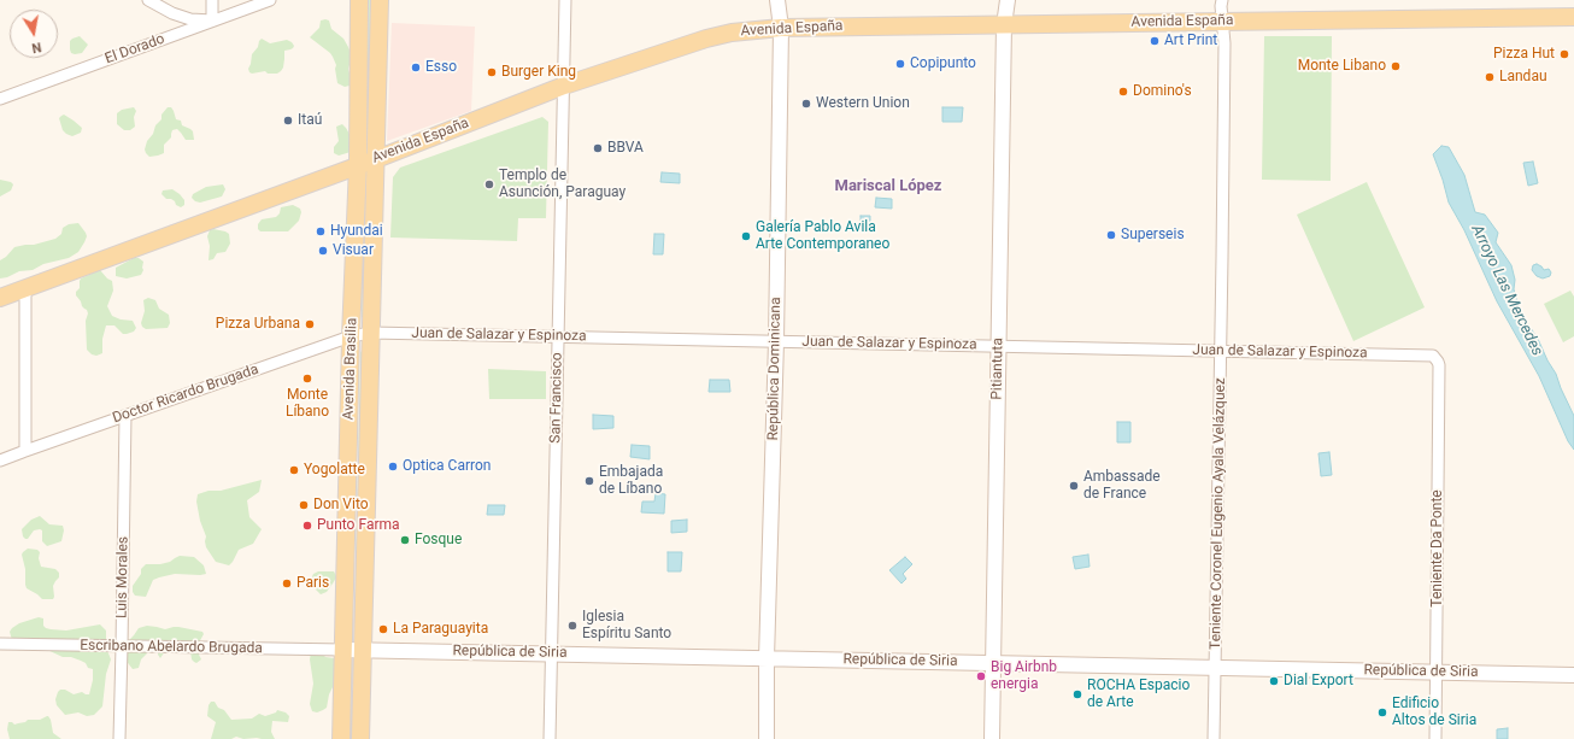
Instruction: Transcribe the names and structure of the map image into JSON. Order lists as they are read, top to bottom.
{
  "streets": {
    "main road": ["Avenida España", "Avenida Brasilia"],
    "street": [
      "El Dorado",
      "Juan de Salazar y Espinoza",
      "República Dominicana",
      "Pitiantuta",
      "Doctor Ricardo Brugada",
      "San Francisco",
      "Teniente Coronel Eugenio Ayala Velázquez",
      "Teniente Da Ponte",
      "Luis Morales",
      "Escribano Abelardo Brugada",
      "República de Siria"
    ]
  },
  "crossings": [
    ["Avenida España", "Avenida Brasilia"],
    ["Avenida España", "República Dominicana"],
    ["Avenida España", "Pitiantuta"],
    ["Avenida España", "San Francisco"],
    ["Avenida España", "Teniente Coronel Eugenio Ayala Velázquez"],
    ["Juan de Salazar y Espinoza", "Avenida Brasilia"],
    ["Juan de Salazar y Espinoza", "República Dominicana"],
    ["Juan de Salazar y Espinoza", "Pitiantuta"],
    ["Juan de Salazar y Espinoza", "Doctor Ricardo Brugada"],
    ["Juan de Salazar y Espinoza", "San Francisco"],
    ["Juan de Salazar y Espinoza", "Teniente Coronel Eugenio Ayala Velázquez"],
    ["Juan de Salazar y Espinoza", "Teniente Da Ponte"],
    ["Avenida Brasilia", "Doctor Ricardo Brugada"],
    ["Avenida Brasilia", "Escribano Abelardo Brugada"],
    ["Avenida Brasilia", "República de Siria"],
    ["República Dominicana", "República de Siria"],
    ["Pitiantuta", "República de Siria"],
    ["Doctor Ricardo Brugada", "Luis Morales"],
    ["San Francisco", "República de Siria"],
    ["Teniente Coronel Eugenio Ayala Velázquez", "República de Siria"],
    ["Teniente Da Ponte", "República de Siria"],
    ["Luis Morales", "Escribano Abelardo Brugada"],
    ["Escribano Abelardo Brugada", "República de Siria"]
  ],
  "districts": ["Mariscal López"],
  "water": ["Arroyo Las Mercedes"],
  "places": [
    "Art Print",
    "Pizza Hut",
    "Copipunto",
    "Monte Libano",
    "Esso",
    "Burger King",
    "Landau",
    "Domino's",
    "Western Union",
    "Itaú",
    "BBVA",
    "Templo de Asunción, Paraguay",
    "Hyundai",
    "Superseis",
    "Galería Pablo Avila Arte Contemporaneo",
    "Visuar",
    "Pizza Urbana",
    "Monte Líbano",
    "Optica Carron",
    "Yogolatte",
    "Embajada de Líbano",
    "Ambassade de France",
    "Don Vito",
    "Punto Farma",
    "Fosque",
    "Paris",
    "Iglesia Espíritu Santo",
    "La Paraguayita",
    "Big Airbnb energia",
    "Dial Export",
    "ROCHA Espacio de Arte",
    "Edificio Altos de Siria"
  ],
  "north": "bottom"
}
